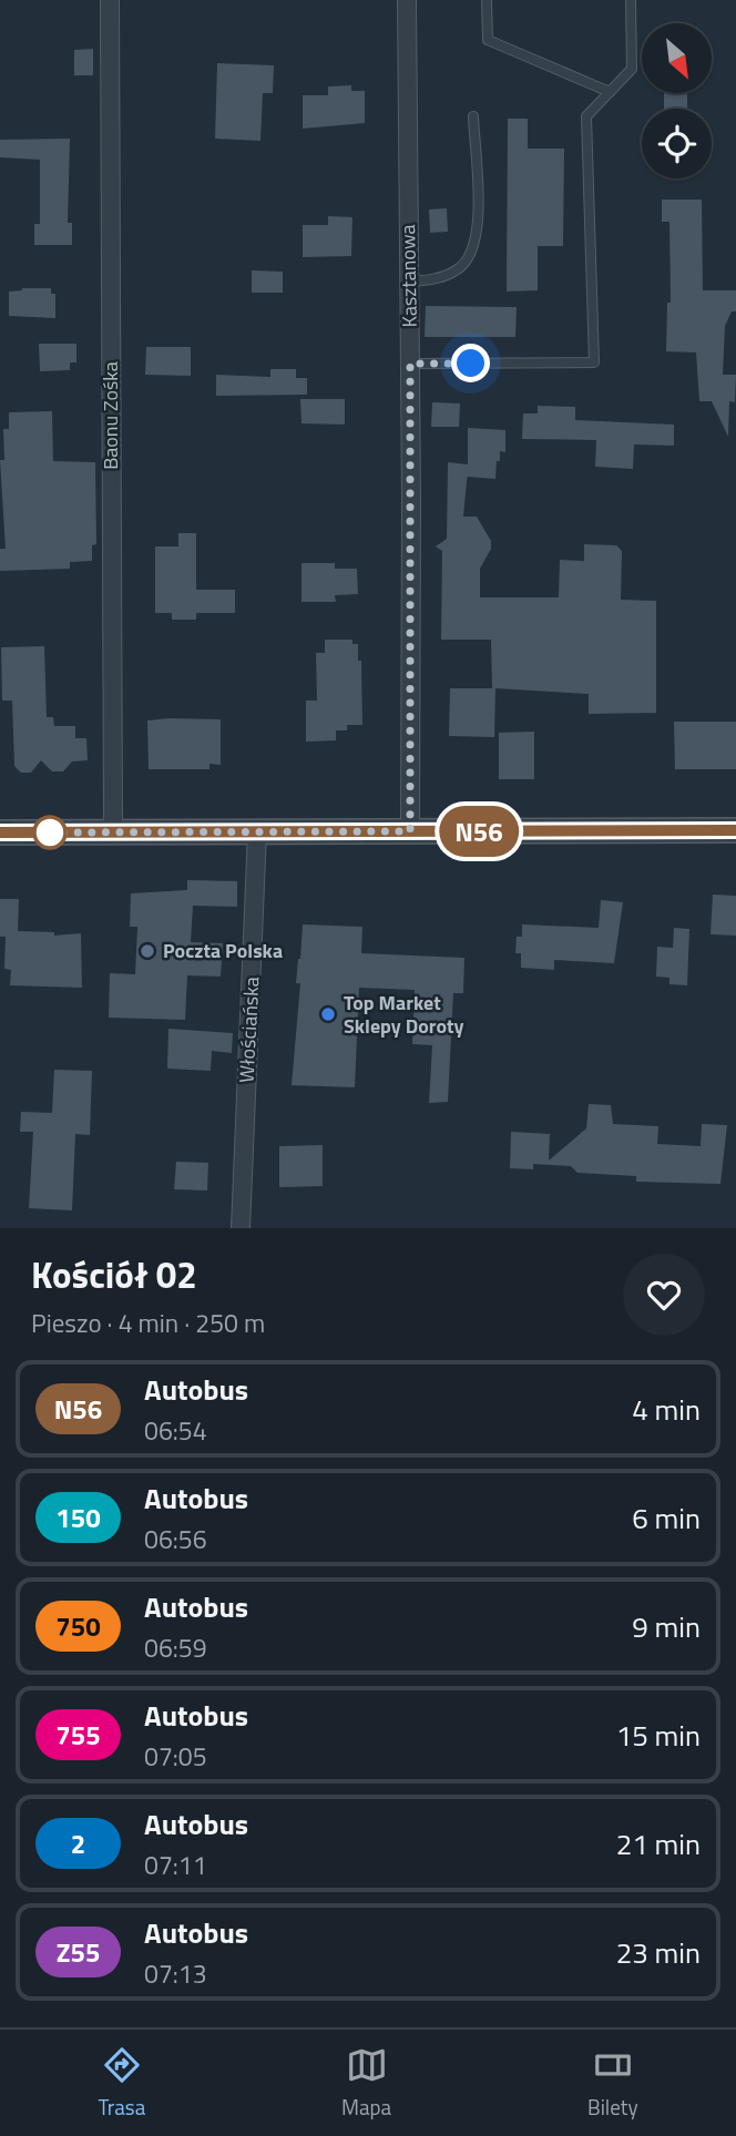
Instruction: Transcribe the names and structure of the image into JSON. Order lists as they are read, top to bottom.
{
  "streets": {
    "street": ["Kasztanowa", "Baonu Zośka", "Włościańska"]
  },
  "places": ["Poczta Polska", "Top Market Sklepy Doroty"],
  "lines": ["bus line N56"],
  "north": "bottom right",
  "page": {
    "on_map": "N56",
    "heading": ["Kościół 02", "Pieszo · 4 min · 250 m"],
    "list": [
      {
        "mark": "N56",
        "name": "Autobus",
        "note": "06:54",
        "value": "4 min"
      },
      {
        "mark": "150",
        "name": "Autobus",
        "note": "06:56",
        "value": "6 min"
      },
      {
        "mark": "750",
        "name": "Autobus",
        "note": "06:59",
        "value": "9 min"
      },
      {
        "mark": "755",
        "name": "Autobus",
        "note": "07:05",
        "value": "15 min"
      },
      {
        "mark": "2",
        "name": "Autobus",
        "note": "07:11",
        "value": "21 min"
      },
      {
        "mark": "Z55",
        "name": "Autobus",
        "note": "07:13",
        "value": "23 min"
      }
    ],
    "tabs": ["Trasa", "Mapa", "Bilety"]
  }
}
